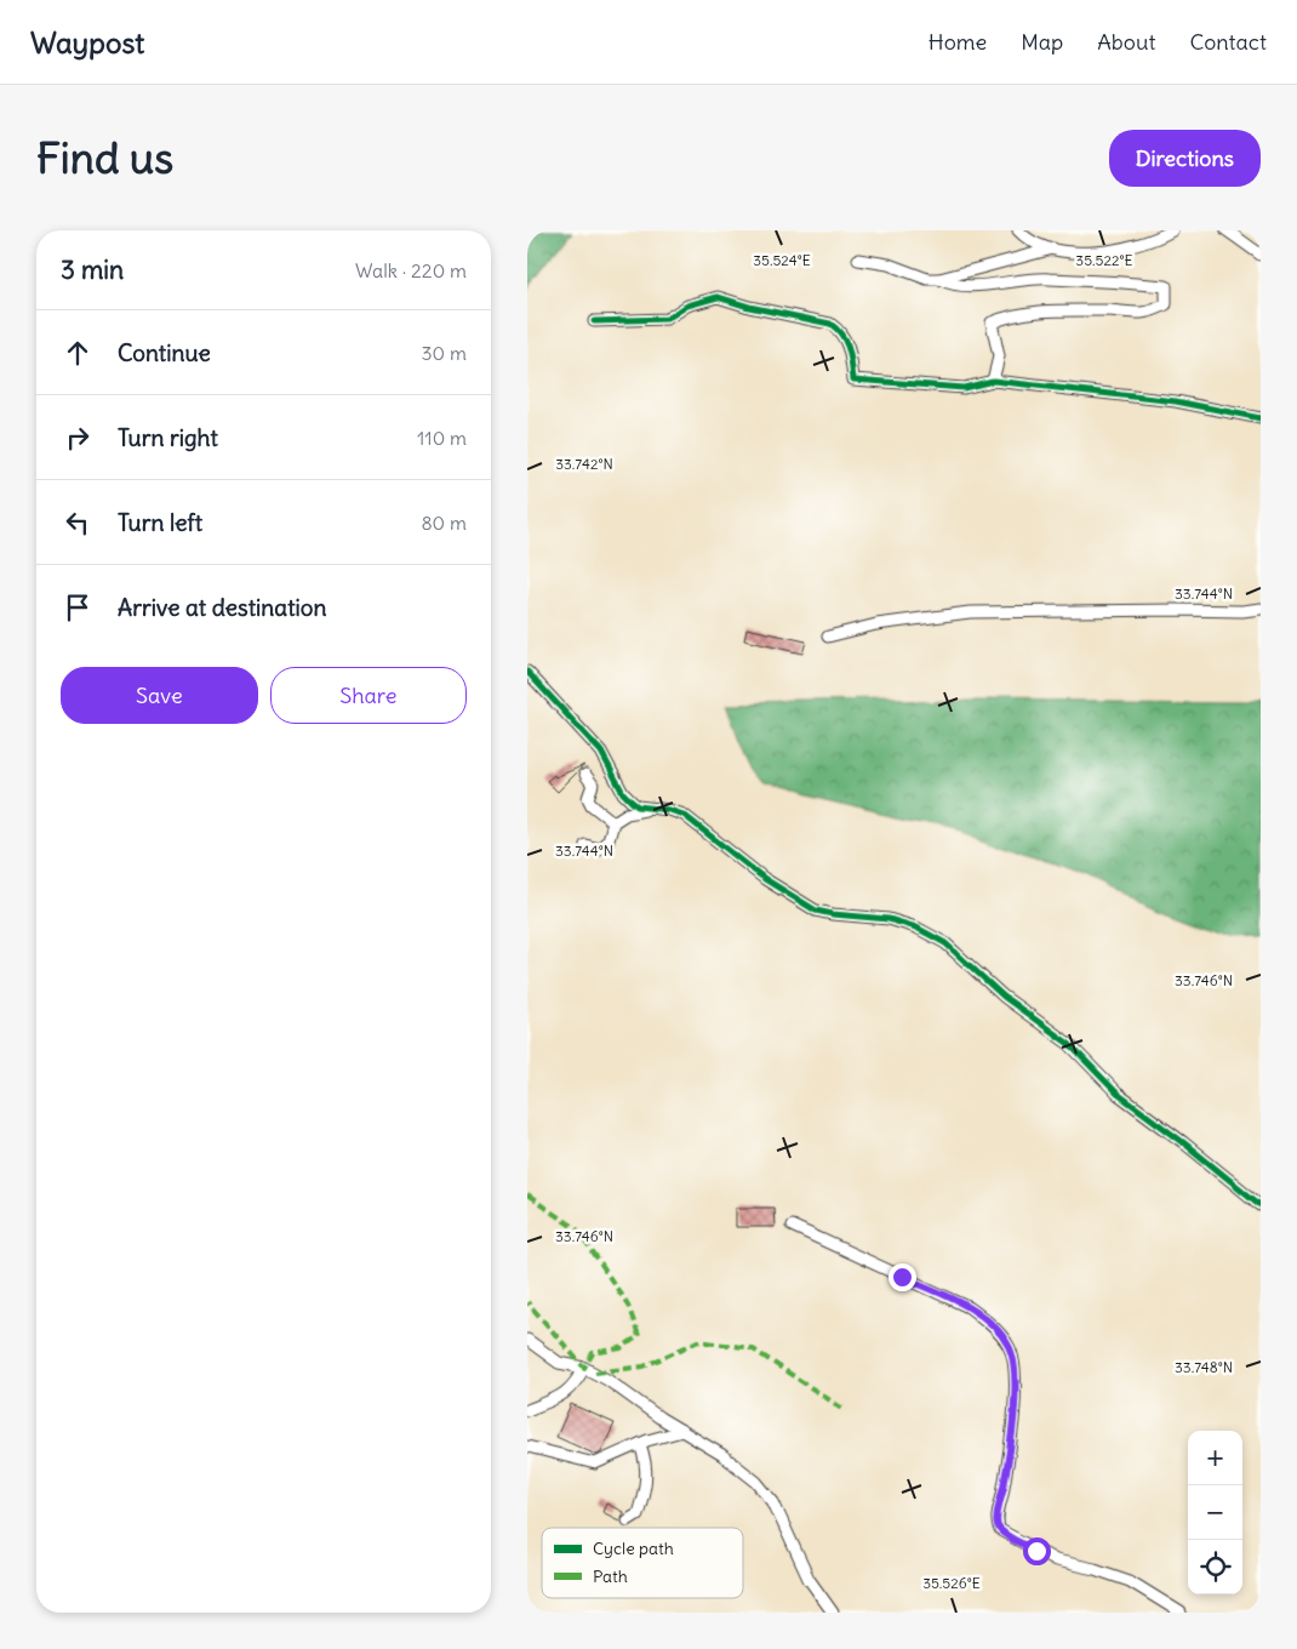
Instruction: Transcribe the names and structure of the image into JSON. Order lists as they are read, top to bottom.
{
  "legend": ["Cycle path", "Path"],
  "page": {
    "header": "Waypost",
    "nav": [
      "Home",
      "Map",
      "About",
      "Contact"
    ],
    "buttons": [
      "Directions",
      ["Save", "Share"]
    ],
    "title": "Find us",
    "heading": ["3 min", "Walk · 220 m"],
    "list": [
      ["Continue", "30 m"],
      ["Turn right", "110 m"],
      ["Turn left", "80 m"],
      "Arrive at destination"
    ],
    "map_buttons": ["+", "−"]
  },
  "coordinates": [
    "35.524°E",
    "35.522°E",
    "33.742°N",
    "33.744°N",
    "33.746°N",
    "33.748°N",
    "35.526°E"
  ]
}
